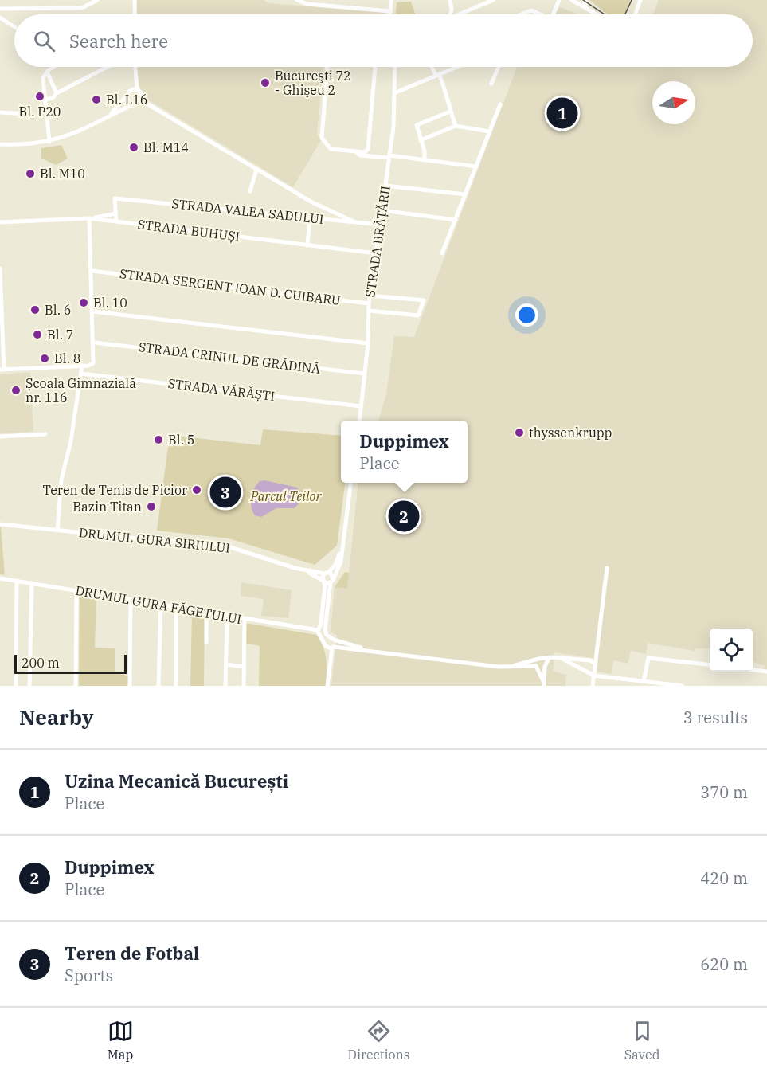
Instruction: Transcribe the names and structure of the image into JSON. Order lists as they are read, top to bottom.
{
  "streets": {
    "street": [
      "STRADA VALEA SADULUI",
      "STRADA BUHUȘI",
      "STRADA BRĂȚĂRII",
      "STRADA SERGENT IOAN D. CUIBARU",
      "STRADA CRINUL DE GRĂDINĂ",
      "STRADA VĂRĂȘTI",
      "DRUMUL GURA SIRIULUI",
      "DRUMUL GURA FĂGETULUI"
    ]
  },
  "crossings": [
    ["STRADA VALEA SADULUI", "STRADA BRĂȚĂRII"],
    ["STRADA BUHUȘI", "STRADA BRĂȚĂRII"],
    ["STRADA BRĂȚĂRII", "STRADA SERGENT IOAN D. CUIBARU"],
    ["STRADA BRĂȚĂRII", "STRADA CRINUL DE GRĂDINĂ"],
    ["STRADA BRĂȚĂRII", "STRADA VĂRĂȘTI"]
  ],
  "parks": ["Parcul Teilor"],
  "places": [
    "Bucureşti 72 - Ghişeu 2",
    "Bl. P20",
    "Bl. L16",
    "Bl. M14",
    "Bl. M10",
    "Bl. 10",
    "Bl. 6",
    "Bl. 7",
    "Bl. 8",
    "Școala Gimnazială nr. 116",
    "thyssenkrupp",
    "Bl. 5",
    "Teren de Tenis de Picior",
    "Bazin Titan"
  ],
  "scale_bar": "200 m",
  "north": "right",
  "page": {
    "search": "Search here",
    "pins": ["1", "3", "2"],
    "popup": ["Duppimex", "Place"],
    "scale": "200 m",
    "heading": ["Nearby", "3 results"],
    "list": [
      {
        "mark": "1",
        "name": "Uzina Mecanică București",
        "note": "Place",
        "value": "370 m"
      },
      {
        "mark": "2",
        "name": "Duppimex",
        "note": "Place",
        "value": "420 m"
      },
      {
        "mark": "3",
        "name": "Teren de Fotbal",
        "note": "Sports",
        "value": "620 m"
      }
    ],
    "nav": ["Map", "Directions", "Saved"]
  }
}
